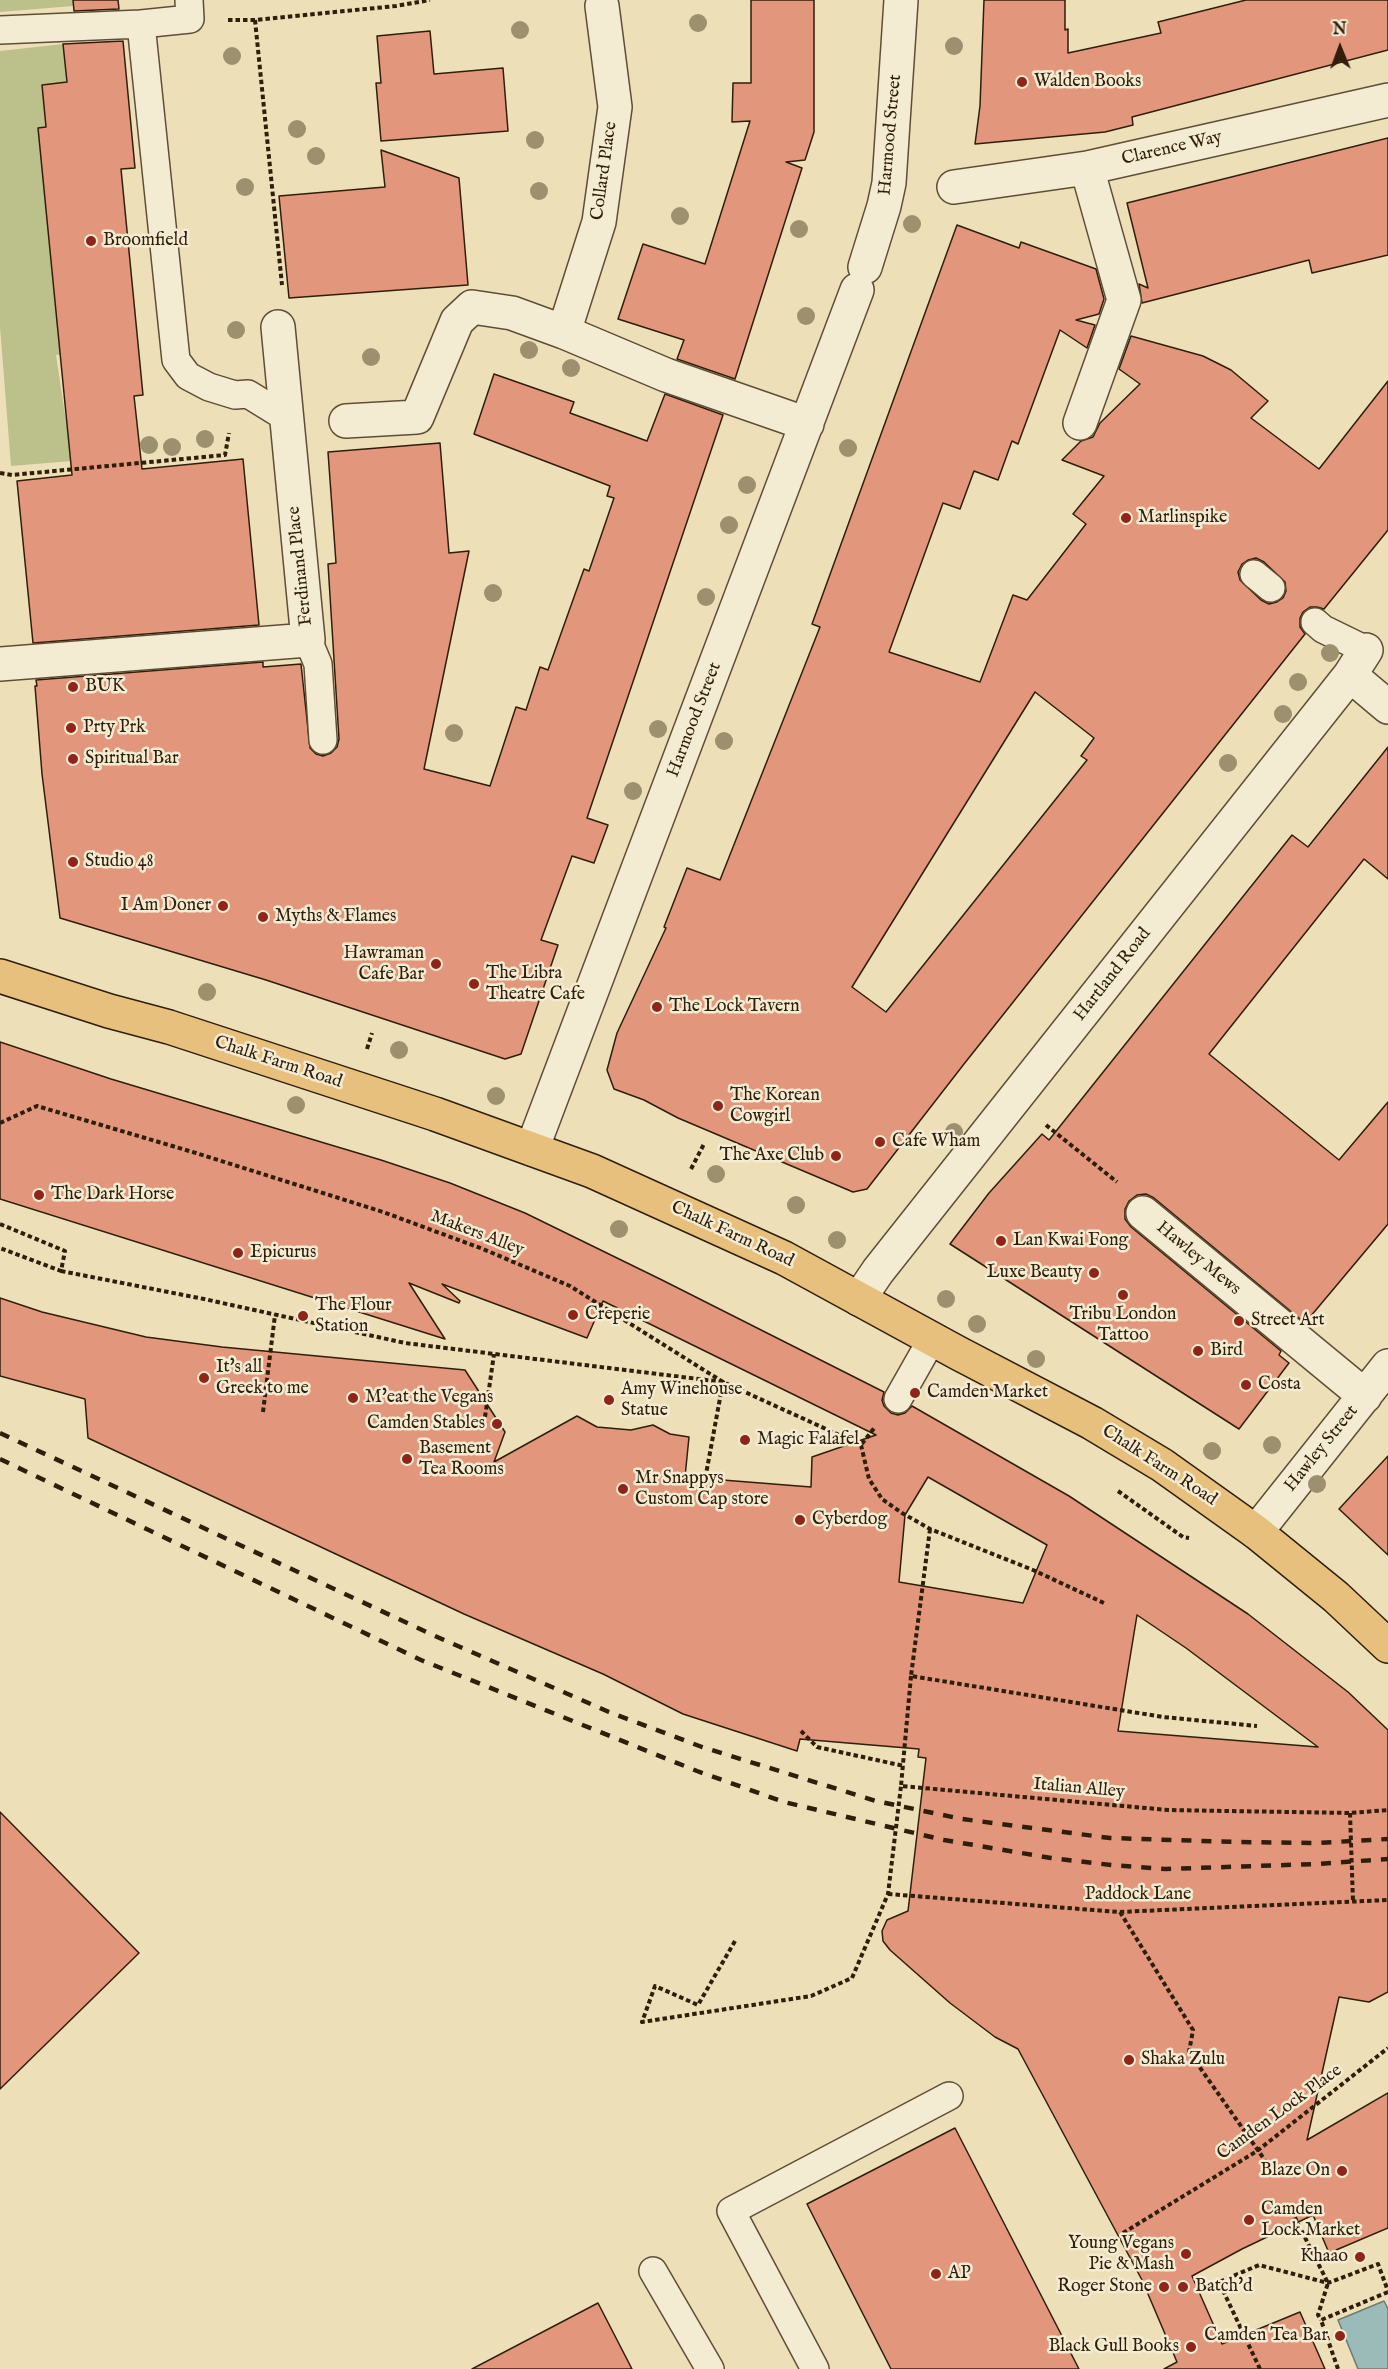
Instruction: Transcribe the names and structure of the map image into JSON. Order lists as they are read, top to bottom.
{
  "streets": {
    "main road": ["Chalk Farm Road"],
    "street": [
      "Harmood Street",
      "Clarence Way",
      "Collard Place",
      "Ferdinand Place",
      "Hartland Road",
      "Hawley Mews",
      "Hawley Street"
    ],
    "path": [
      "Makers Alley",
      "Italian Alley",
      "Paddock Lane",
      "Camden Lock Place"
    ]
  },
  "crossings": [
    ["Harmood Street", "Chalk Farm Road"],
    ["Hartland Road", "Chalk Farm Road"],
    ["Chalk Farm Road", "Hawley Street"],
    ["Hawley Mews", "Hawley Street"]
  ],
  "places": [
    "Walden Books",
    "Broomfield",
    "Marlinspike",
    "BUK",
    "Prty Prk",
    "Spiritual Bar",
    "Studio 48",
    "I Am Doner",
    "Myths & Flames",
    "Hawraman Cafe Bar",
    "The Libra Theatre Cafe",
    "The Lock Tavern",
    "The Korean Cowgirl",
    "Cafe Wham",
    "The Axe Club",
    "The Dark Horse",
    "Lan Kwai Fong",
    "Epicurus",
    "Luxe Beauty",
    "Tribu London Tattoo",
    "Creperie",
    "The Flour Station",
    "Street Art",
    "Bird",
    "It's all Greek to me",
    "Costa",
    "Camden Market",
    "M'eat the Vegans",
    "Amy Winehouse Statue",
    "Camden Stables",
    "Magic Falafel",
    "Basement Tea Rooms",
    "Mr Snappys Custom Cap store",
    "Cyberdog",
    "Shaka Zulu",
    "Blaze On",
    "Camden Lock Market",
    "Young Vegans Pie & Mash",
    "Khaao",
    "AP",
    "Roger Stone",
    "Batch'd",
    "Camden Tea Bar",
    "Black Gull Books"
  ],
  "north": "top"
}
